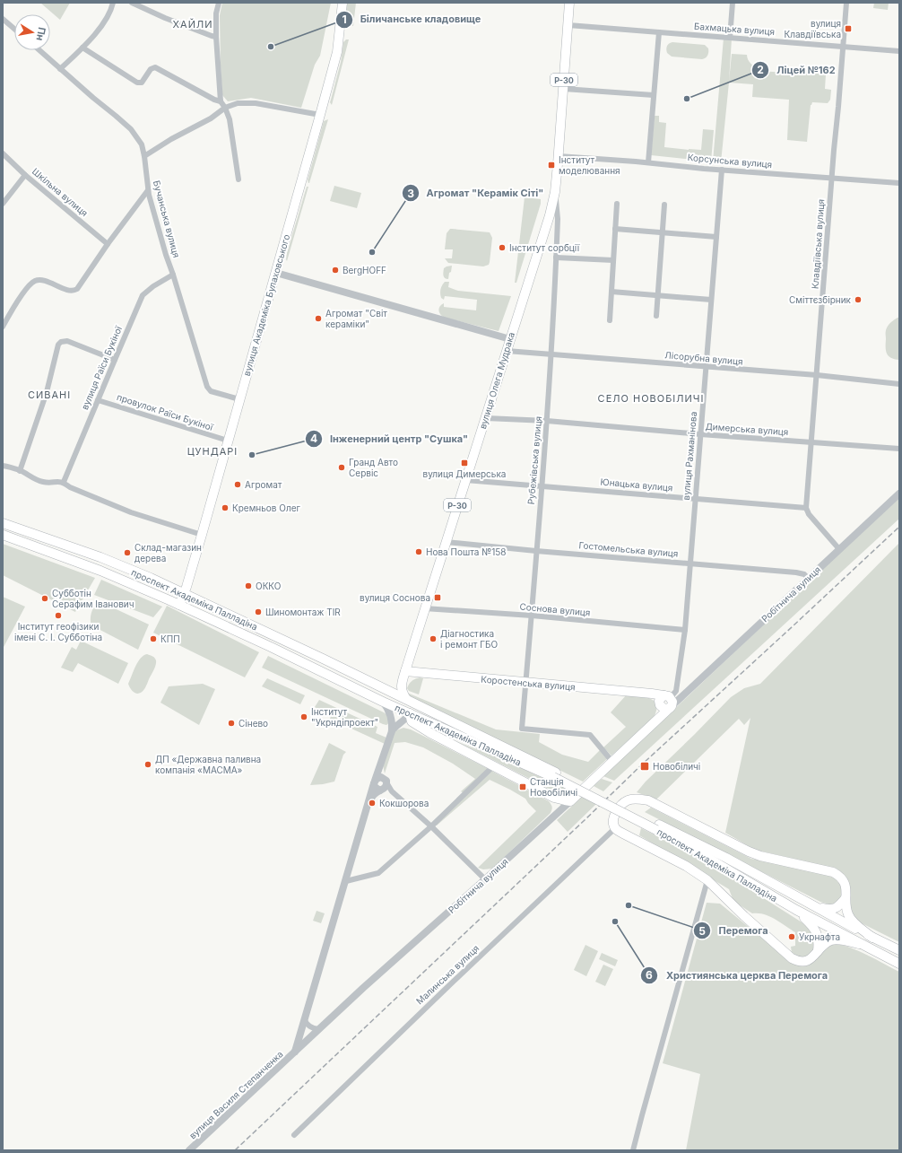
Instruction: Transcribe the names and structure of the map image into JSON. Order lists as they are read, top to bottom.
{
  "streets": {
    "main road": [
      "Р-30",
      "вулиця Академіка Булаховського",
      "вулиця Олега Мудрака",
      "Робітнича вулиця",
      "проспект Академіка Палладіна",
      "Коростенська вулиця"
    ],
    "street": [
      "Бахмацька вулиця",
      "Корсунська вулиця",
      "Шкільна вулиця",
      "Бучанська вулиця",
      "Клавдіївська вулиця",
      "Лісорубна вулиця",
      "вулиця Раїси Букіної",
      "провулок Раїси Букіної",
      "Димерська вулиця",
      "вулиця Рахманінова",
      "Рубежівська вулиця",
      "Юнацька вулиця",
      "Гостомельська вулиця",
      "Соснова вулиця",
      "Малинська вулиця",
      "вулиця Василя Степанченка"
    ]
  },
  "crossings": [
    ["Бахмацька вулиця", "Р-30"],
    ["Бахмацька вулиця", "Клавдіївська вулиця"],
    ["Р-30", "Корсунська вулиця"],
    ["Р-30", "вулиця Олега Мудрака"],
    ["Р-30", "Рубежівська вулиця"],
    ["Корсунська вулиця", "Клавдіївська вулиця"],
    ["Корсунська вулиця", "вулиця Рахманінова"],
    ["Бучанська вулиця", "вулиця Академіка Булаховського"],
    ["Бучанська вулиця", "вулиця Раїси Букіної"],
    ["Клавдіївська вулиця", "Лісорубна вулиця"],
    ["Клавдіївська вулиця", "Димерська вулиця"],
    ["Клавдіївська вулиця", "Юнацька вулиця"],
    ["вулиця Академіка Булаховського", "провулок Раїси Букіної"],
    ["вулиця Академіка Булаховського", "проспект Академіка Палладіна"],
    ["Лісорубна вулиця", "вулиця Олега Мудрака"],
    ["Лісорубна вулиця", "вулиця Рахманінова"],
    ["Лісорубна вулиця", "Рубежівська вулиця"],
    ["вулиця Раїси Букіної", "провулок Раїси Букіної"],
    ["вулиця Олега Мудрака", "Димерська вулиця"],
    ["вулиця Олега Мудрака", "Рубежівська вулиця"],
    ["вулиця Олега Мудрака", "Юнацька вулиця"],
    ["вулиця Олега Мудрака", "Гостомельська вулиця"],
    ["вулиця Олега Мудрака", "проспект Академіка Палладіна"],
    ["вулиця Олега Мудрака", "Соснова вулиця"],
    ["вулиця Олега Мудрака", "Коростенська вулиця"],
    ["Димерська вулиця", "вулиця Рахманінова"],
    ["Димерська вулиця", "Рубежівська вулиця"],
    ["вулиця Рахманінова", "Юнацька вулиця"],
    ["вулиця Рахманінова", "Гостомельська вулиця"],
    ["вулиця Рахманінова", "Робітнича вулиця"],
    ["вулиця Рахманінова", "Соснова вулиця"],
    ["вулиця Рахманінова", "Коростенська вулиця"],
    ["Рубежівська вулиця", "Юнацька вулиця"],
    ["Рубежівська вулиця", "Гостомельська вулиця"],
    ["Рубежівська вулиця", "Робітнича вулиця"],
    ["Рубежівська вулиця", "Соснова вулиця"],
    ["Рубежівська вулиця", "Коростенська вулиця"],
    ["Гостомельська вулиця", "Робітнича вулиця"],
    ["Робітнича вулиця", "Коростенська вулиця"],
    ["Робітнича вулиця", "вулиця Василя Степанченка"]
  ],
  "districts": [
    "ХАЙЛИ",
    "СИВАНІ",
    "СЕЛО НОВОБІЛИЧІ",
    "ЦУНДАРІ"
  ],
  "places": {
    "transit": [
      "вулиця Клавдіївська",
      "Інститут моделювання",
      "вулиця Димерська",
      "вулиця Соснова",
      "Новобіличі",
      "Станція Новобіличі"
    ],
    "other": [
      "Біличанське кладовище",
      "Ліцей №162",
      "Інститут сорбції",
      "Агромат \"Керамік Сіті\"",
      "BergHOFF",
      "Сміттєзбірник",
      "Агромат \"Світ кераміки\"",
      "Інженерний центр \"Сушка\"",
      "Гранд Авто Сервіс",
      "Агромат",
      "Кремньов Олег",
      "Нова Пошта №158",
      "Склад-магазин дерева",
      "ОККО",
      "Субботін Серафим Іванович",
      "Шиномонтаж TIR",
      "Інститут геофізики імені С. І. Субботіна",
      "КПП",
      "Діагностика і ремонт ГБО",
      "Інститут \"Укрндіпроект\"",
      "Сінево",
      "ДП «Державна паливна компанія «МАСМА»",
      "Кокшорова",
      "Перемога",
      "Християнська церква Перемога",
      "Укрнафта"
    ]
  },
  "north": "right"
}
